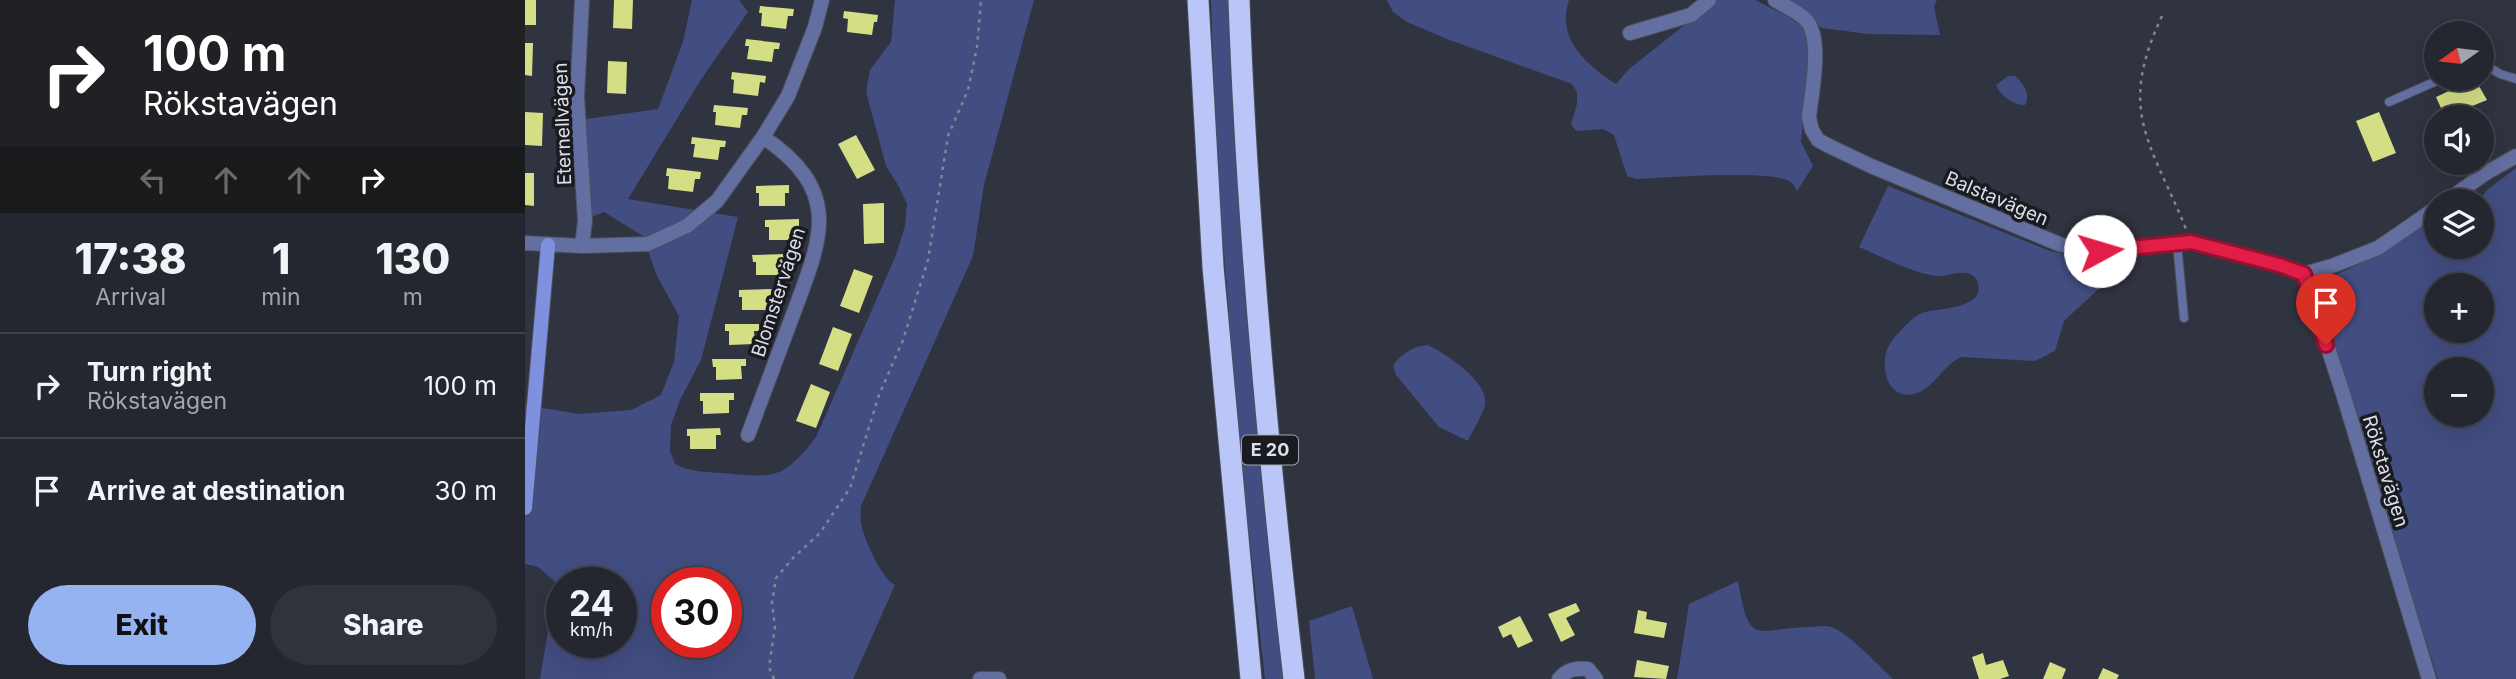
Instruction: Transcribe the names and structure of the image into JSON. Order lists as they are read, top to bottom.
{
  "streets": {
    "highway": ["E 20"],
    "street": [
      "Eternellvägen",
      "Balstavägen",
      "Blomstervägen",
      "Rökstavägen"
    ]
  },
  "crossings": [
    ["Balstavägen", "Rökstavägen"]
  ],
  "north": "left",
  "page": {
    "turn": ["100 m", "Rökstavägen"],
    "map_buttons": ["+", "−"],
    "eta": [
      "17:38",
      "Arrival",
      "1",
      "min",
      "130",
      "m"
    ],
    "list": [
      {
        "name": "Turn right",
        "note": "Rökstavägen",
        "value": "100 m"
      },
      {
        "name": "Arrive at destination",
        "value": "30 m"
      }
    ],
    "speed": "24 km/h",
    "limit": "30",
    "buttons": ["Exit", "Share"]
  }
}
